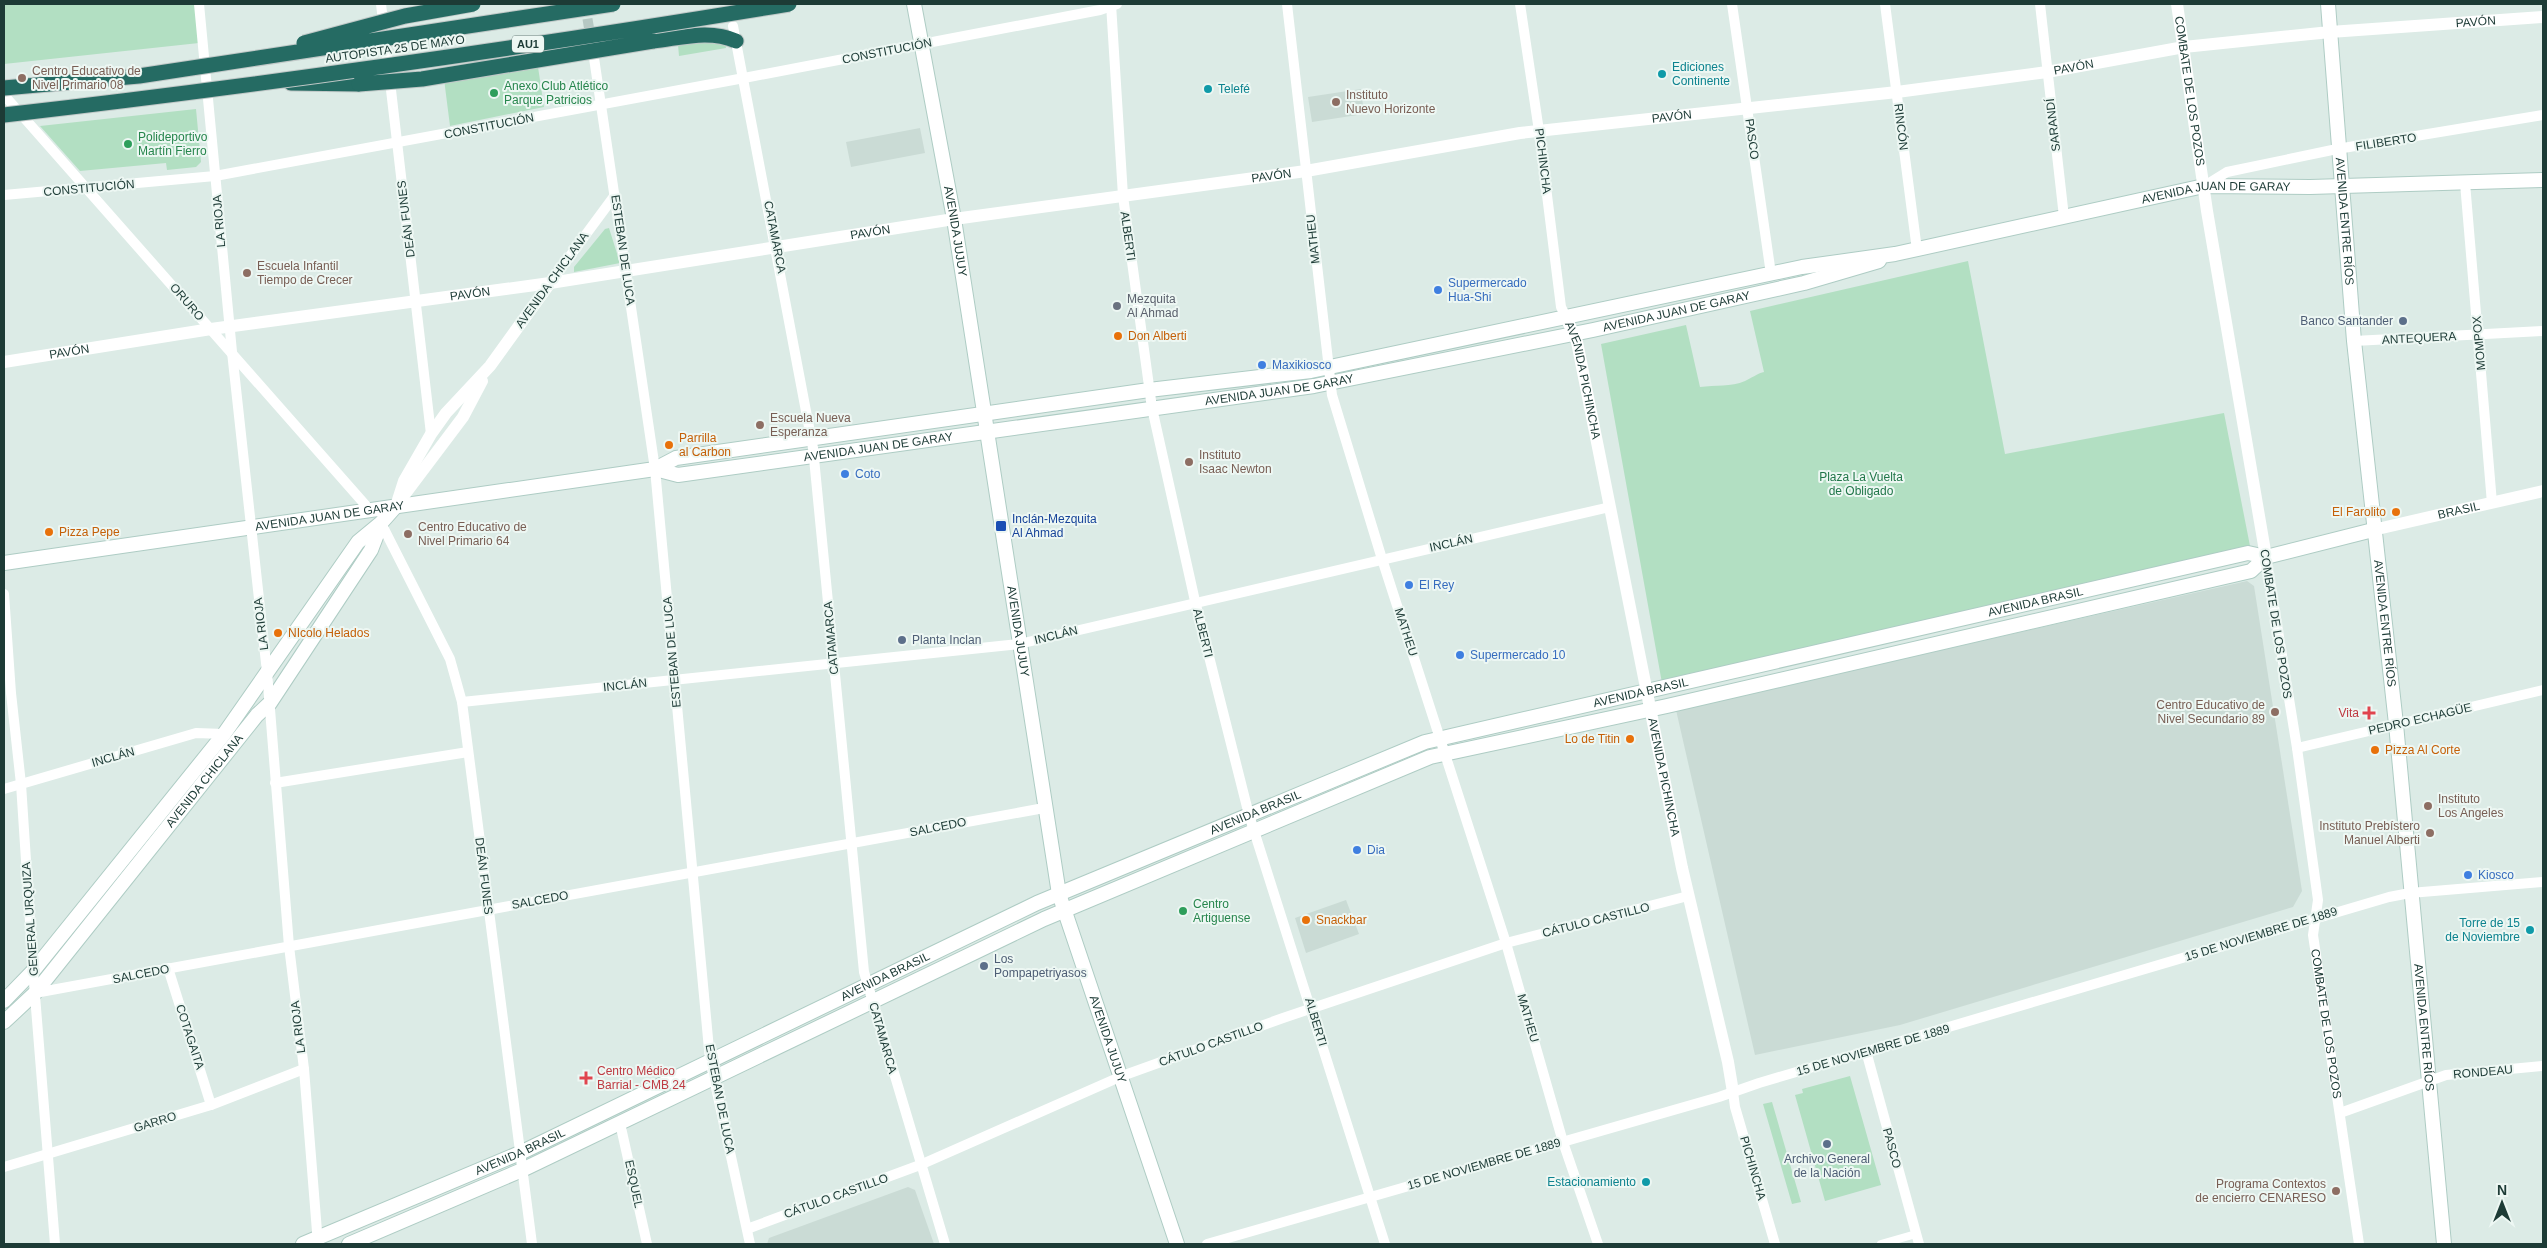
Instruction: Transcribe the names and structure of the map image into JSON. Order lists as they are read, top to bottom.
{
  "streets": {
    "highway": ["AU1", "AUTOPISTA 25 DE MAYO"],
    "main road": [
      "AVENIDA JUAN DE GARAY",
      "AVENIDA ENTRE RÍOS",
      "AVENIDA JUJUY",
      "AVENIDA CHICLANA",
      "AVENIDA BRASIL"
    ],
    "street": [
      "PAVÓN",
      "CONSTITUCIÓN",
      "COMBATE DE LOS POZOS",
      "SARANDÍ",
      "RINCÓN",
      "PASCO",
      "FILIBERTO",
      "PICHINCHA",
      "DEÁN FUNES",
      "LA RIOJA",
      "ALBERTI",
      "CATAMARCA",
      "MATHEU",
      "ESTEBAN DE LUCA",
      "ORURO",
      "ANTEQUERA",
      "MOMPOX",
      "AVENIDA PICHINCHA",
      "BRASIL",
      "INCLÁN",
      "PEDRO ECHAGÜE",
      "SALCEDO",
      "GENERAL URQUIZA",
      "CÁTULO CASTILLO",
      "15 DE NOVIEMBRE DE 1889",
      "COTAGAITA",
      "RONDEAU",
      "GARRO",
      "ESQUEL"
    ]
  },
  "crossings": [
    ["PAVÓN", "COMBATE DE LOS POZOS"],
    ["PAVÓN", "SARANDÍ"],
    ["PAVÓN", "RINCÓN"],
    ["PAVÓN", "PASCO"],
    ["PAVÓN", "PICHINCHA"],
    ["PAVÓN", "DEÁN FUNES"],
    ["PAVÓN", "LA RIOJA"],
    ["PAVÓN", "AVENIDA ENTRE RÍOS"],
    ["PAVÓN", "AVENIDA JUJUY"],
    ["PAVÓN", "ALBERTI"],
    ["PAVÓN", "CATAMARCA"],
    ["PAVÓN", "MATHEU"],
    ["PAVÓN", "ESTEBAN DE LUCA"],
    ["PAVÓN", "AVENIDA CHICLANA"],
    ["PAVÓN", "ORURO"],
    ["CONSTITUCIÓN", "DEÁN FUNES"],
    ["CONSTITUCIÓN", "LA RIOJA"],
    ["CONSTITUCIÓN", "AVENIDA JUJUY"],
    ["CONSTITUCIÓN", "ALBERTI"],
    ["CONSTITUCIÓN", "CATAMARCA"],
    ["CONSTITUCIÓN", "ESTEBAN DE LUCA"],
    ["CONSTITUCIÓN", "ORURO"],
    ["COMBATE DE LOS POZOS", "FILIBERTO"],
    ["COMBATE DE LOS POZOS", "AVENIDA JUAN DE GARAY"],
    ["COMBATE DE LOS POZOS", "AVENIDA BRASIL"],
    ["COMBATE DE LOS POZOS", "PEDRO ECHAGÜE"],
    ["COMBATE DE LOS POZOS", "15 DE NOVIEMBRE DE 1889"],
    ["COMBATE DE LOS POZOS", "RONDEAU"],
    ["SARANDÍ", "AVENIDA JUAN DE GARAY"],
    ["RINCÓN", "AVENIDA JUAN DE GARAY"],
    ["PASCO", "AVENIDA JUAN DE GARAY"],
    ["PASCO", "15 DE NOVIEMBRE DE 1889"],
    ["FILIBERTO", "AVENIDA JUAN DE GARAY"],
    ["FILIBERTO", "AVENIDA ENTRE RÍOS"],
    ["PICHINCHA", "AVENIDA JUAN DE GARAY"],
    ["PICHINCHA", "AVENIDA PICHINCHA"],
    ["PICHINCHA", "15 DE NOVIEMBRE DE 1889"],
    ["AVENIDA JUAN DE GARAY", "LA RIOJA"],
    ["AVENIDA JUAN DE GARAY", "AVENIDA ENTRE RÍOS"],
    ["AVENIDA JUAN DE GARAY", "AVENIDA JUJUY"],
    ["AVENIDA JUAN DE GARAY", "ALBERTI"],
    ["AVENIDA JUAN DE GARAY", "CATAMARCA"],
    ["AVENIDA JUAN DE GARAY", "MATHEU"],
    ["AVENIDA JUAN DE GARAY", "ESTEBAN DE LUCA"],
    ["AVENIDA JUAN DE GARAY", "AVENIDA CHICLANA"],
    ["AVENIDA JUAN DE GARAY", "ORURO"],
    ["AVENIDA JUAN DE GARAY", "MOMPOX"],
    ["AVENIDA JUAN DE GARAY", "AVENIDA PICHINCHA"],
    ["DEÁN FUNES", "AVENIDA CHICLANA"],
    ["DEÁN FUNES", "INCLÁN"],
    ["DEÁN FUNES", "AVENIDA BRASIL"],
    ["DEÁN FUNES", "SALCEDO"],
    ["LA RIOJA", "AVENIDA CHICLANA"],
    ["LA RIOJA", "ORURO"],
    ["LA RIOJA", "AVENIDA BRASIL"],
    ["LA RIOJA", "SALCEDO"],
    ["LA RIOJA", "GARRO"],
    ["AVENIDA ENTRE RÍOS", "ANTEQUERA"],
    ["AVENIDA ENTRE RÍOS", "BRASIL"],
    ["AVENIDA ENTRE RÍOS", "AVENIDA BRASIL"],
    ["AVENIDA ENTRE RÍOS", "PEDRO ECHAGÜE"],
    ["AVENIDA ENTRE RÍOS", "15 DE NOVIEMBRE DE 1889"],
    ["AVENIDA ENTRE RÍOS", "RONDEAU"],
    ["AVENIDA JUJUY", "INCLÁN"],
    ["AVENIDA JUJUY", "AVENIDA BRASIL"],
    ["AVENIDA JUJUY", "SALCEDO"],
    ["AVENIDA JUJUY", "CÁTULO CASTILLO"],
    ["ALBERTI", "INCLÁN"],
    ["ALBERTI", "AVENIDA BRASIL"],
    ["ALBERTI", "CÁTULO CASTILLO"],
    ["ALBERTI", "15 DE NOVIEMBRE DE 1889"],
    ["CATAMARCA", "INCLÁN"],
    ["CATAMARCA", "AVENIDA BRASIL"],
    ["CATAMARCA", "SALCEDO"],
    ["CATAMARCA", "CÁTULO CASTILLO"],
    ["MATHEU", "INCLÁN"],
    ["MATHEU", "AVENIDA BRASIL"],
    ["MATHEU", "CÁTULO CASTILLO"],
    ["MATHEU", "15 DE NOVIEMBRE DE 1889"],
    ["ESTEBAN DE LUCA", "AVENIDA CHICLANA"],
    ["ESTEBAN DE LUCA", "INCLÁN"],
    ["ESTEBAN DE LUCA", "AVENIDA BRASIL"],
    ["ESTEBAN DE LUCA", "SALCEDO"],
    ["ESTEBAN DE LUCA", "CÁTULO CASTILLO"],
    ["AVENIDA CHICLANA", "INCLÁN"],
    ["AVENIDA CHICLANA", "SALCEDO"],
    ["AVENIDA CHICLANA", "GENERAL URQUIZA"],
    ["ANTEQUERA", "MOMPOX"],
    ["MOMPOX", "BRASIL"],
    ["AVENIDA PICHINCHA", "INCLÁN"],
    ["AVENIDA PICHINCHA", "AVENIDA BRASIL"],
    ["AVENIDA PICHINCHA", "CÁTULO CASTILLO"],
    ["AVENIDA PICHINCHA", "15 DE NOVIEMBRE DE 1889"],
    ["BRASIL", "AVENIDA BRASIL"],
    ["INCLÁN", "GENERAL URQUIZA"],
    ["AVENIDA BRASIL", "ESQUEL"],
    ["SALCEDO", "GENERAL URQUIZA"],
    ["SALCEDO", "COTAGAITA"],
    ["GENERAL URQUIZA", "GARRO"],
    ["COTAGAITA", "GARRO"]
  ],
  "parks": ["Plaza La Vuelta de Obligado"],
  "places": {
    "other": [
      "Ediciones Continente",
      "Centro Educativo de Nivel Primario 08",
      "Telefé",
      "Anexo Club Atlético Parque Patricios",
      "Instituto Nuevo Horizonte",
      "Polideportivo Martín Fierro",
      "Escuela Infantil Tiempo de Crecer",
      "Supermercado Hua-Shi",
      "Mezquita Al Ahmad",
      "Banco Santander",
      "Don Alberti",
      "Maxikiosco",
      "Escuela Nueva Esperanza",
      "Parrilla al Carbon",
      "Instituto Isaac Newton",
      "Coto",
      "El Farolito",
      "Pizza Pepe",
      "Centro Educativo de Nivel Primario 64",
      "El Rey",
      "NIcolo Helados",
      "Planta Inclan",
      "Supermercado 10",
      "Centro Educativo de Nivel Secundario 89",
      "Lo de Titin",
      "Pizza Al Corte",
      "Instituto Los Angeles",
      "Instituto Prebístero Manuel Alberti",
      "Dia",
      "Kiosco",
      "Centro Artiguense",
      "Snackbar",
      "Torre de 15 de Noviembre",
      "Los Pompapetriyasos",
      "Archivo General de la Nación",
      "Estacionamiento",
      "Programa Contextos de encierro CENARESO"
    ],
    "transit": ["Inclán-Mezquita Al Ahmad"],
    "health": ["Vita", "Centro Médico Barrial - CMB 24"]
  },
  "north": "top"
}
